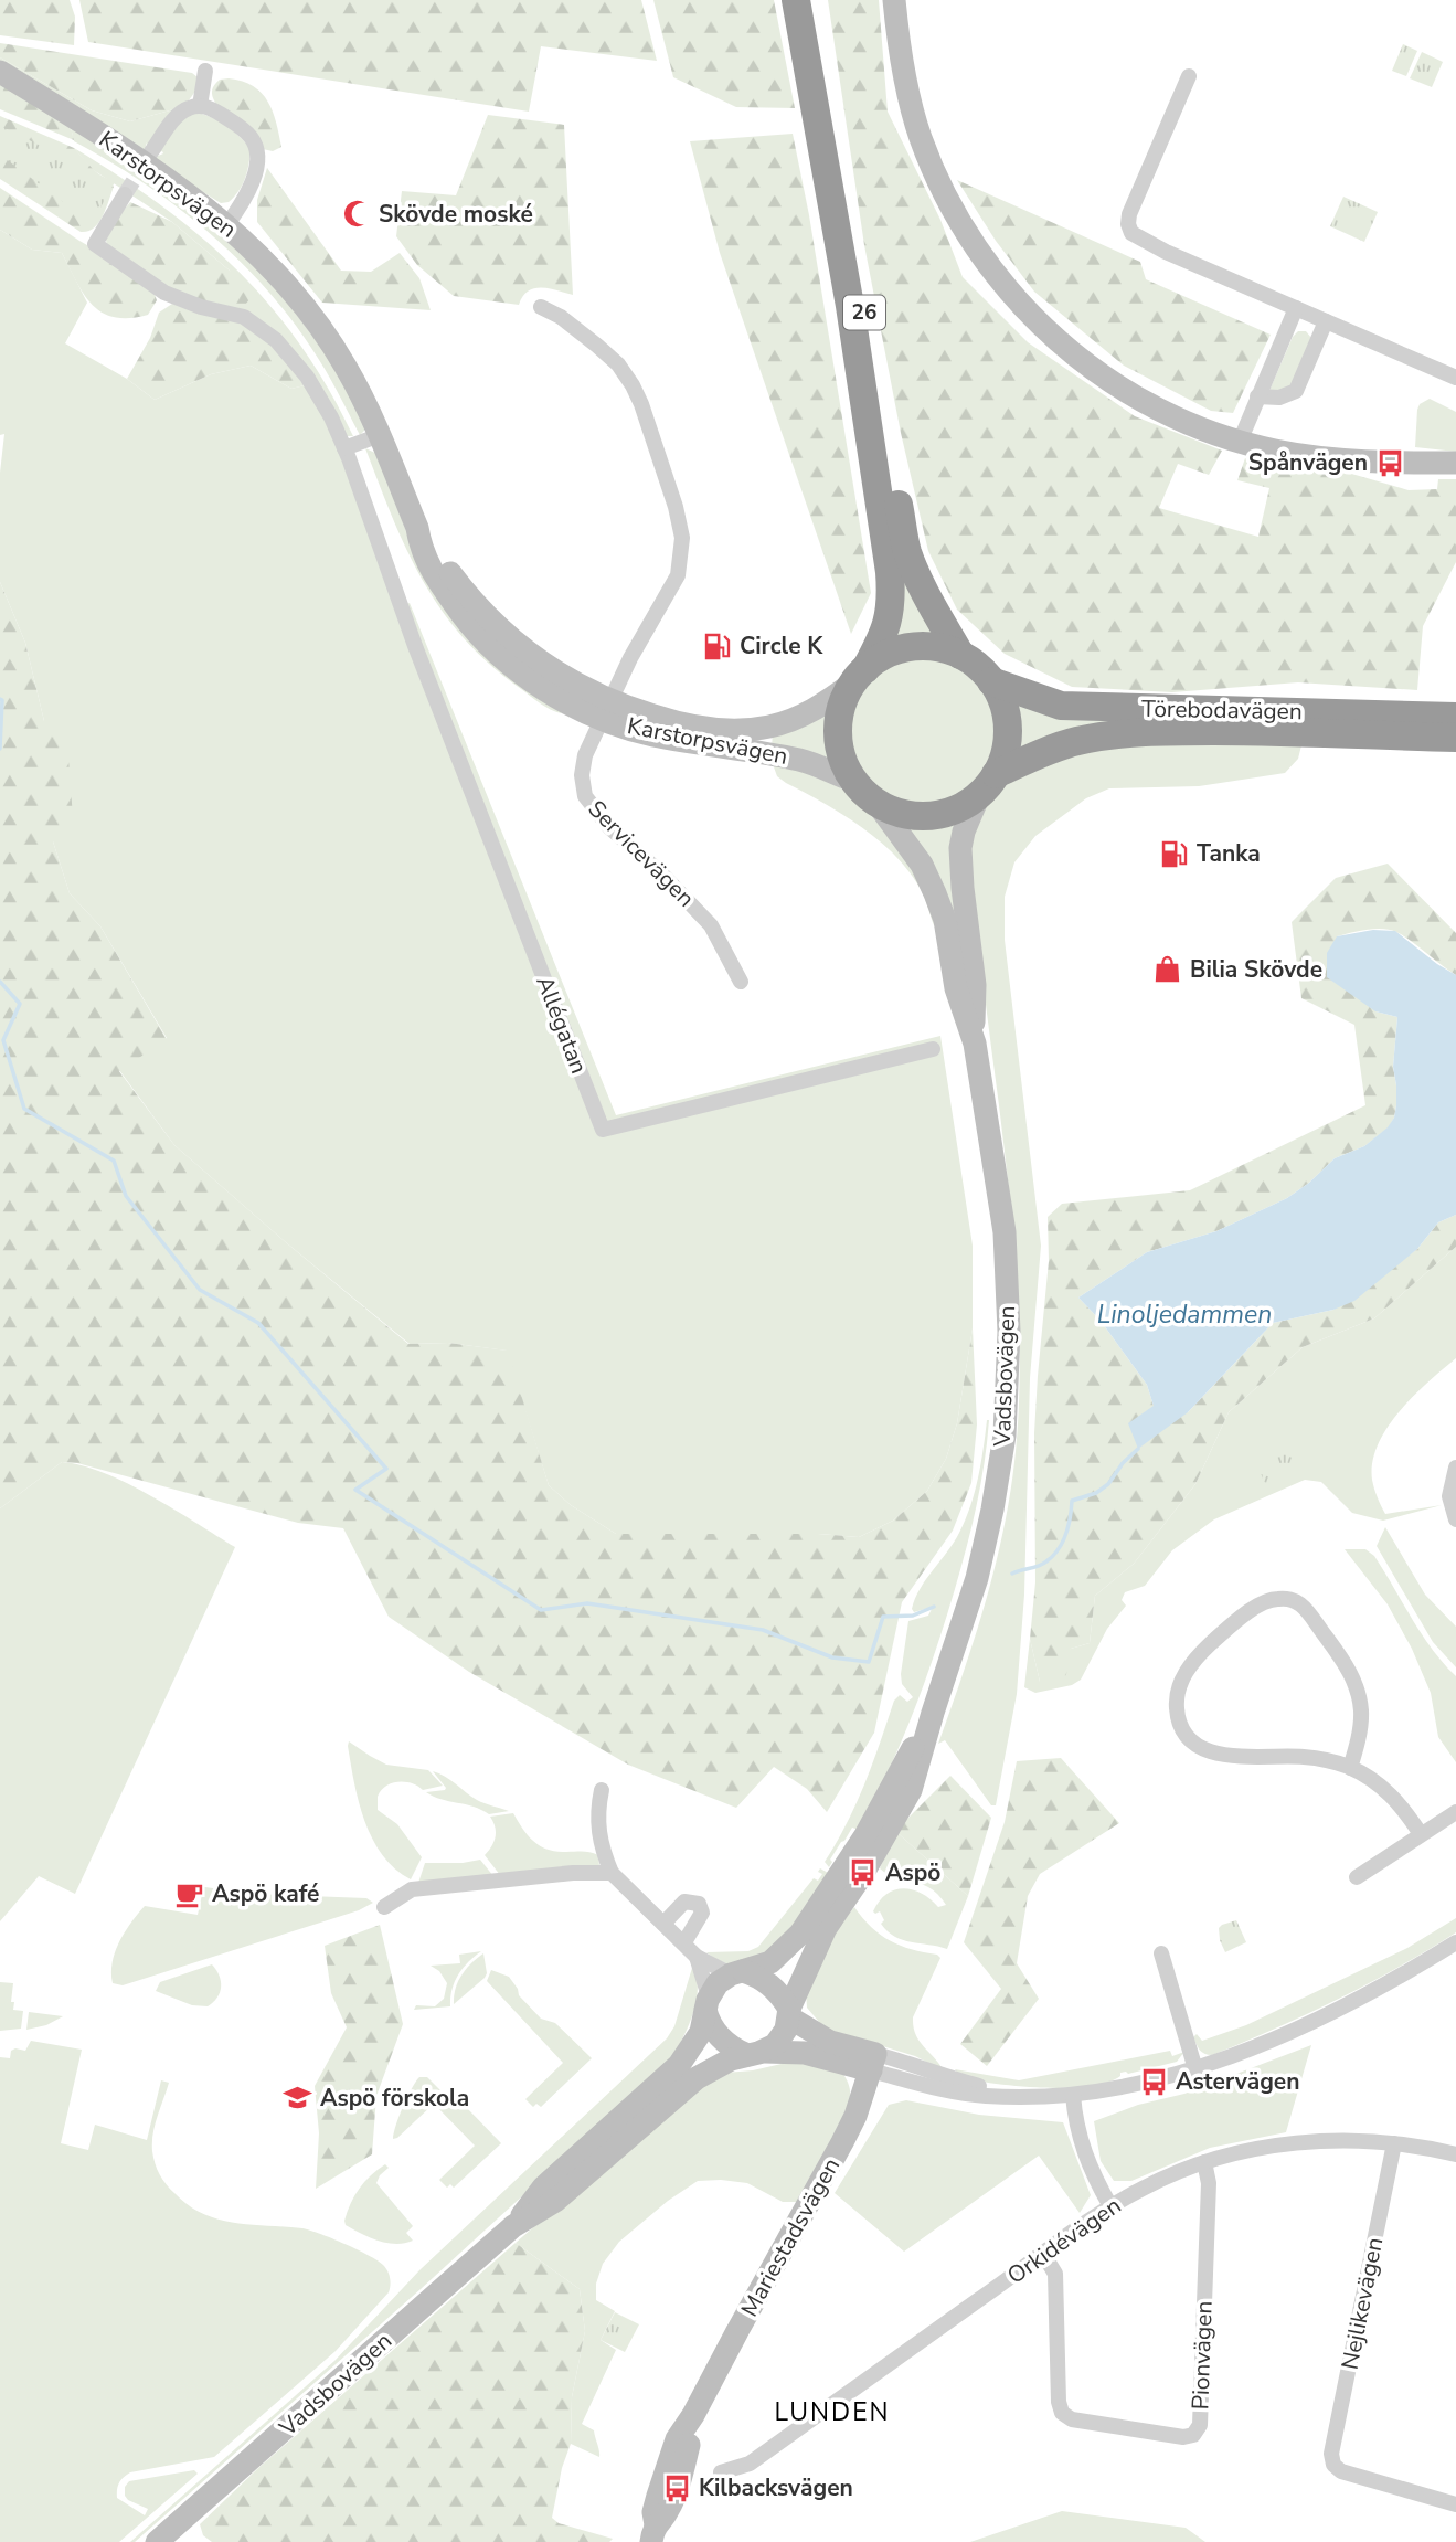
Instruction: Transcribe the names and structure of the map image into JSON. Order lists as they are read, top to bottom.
{
  "streets": {
    "highway": ["26", "Törebodavägen"],
    "main road": ["Karstorpsvägen", "Vadsbovägen", "Mariestadsvägen"],
    "street": [
      "Servicevägen",
      "Allégatan",
      "Orkidévägen",
      "Nejlikevägen",
      "Pionvägen"
    ]
  },
  "crossings": [
    ["Karstorpsvägen", "26"],
    ["Karstorpsvägen", "Törebodavägen"],
    ["Karstorpsvägen", "Servicevägen"],
    ["Karstorpsvägen", "Vadsbovägen"],
    ["26", "Törebodavägen"],
    ["26", "Vadsbovägen"],
    ["Törebodavägen", "Vadsbovägen"],
    ["Orkidévägen", "Nejlikevägen"],
    ["Orkidévägen", "Pionvägen"]
  ],
  "districts": ["LUNDEN"],
  "water": ["Linoljedammen"],
  "places": {
    "mosque": ["Skövde moské"],
    "bus stop": [
      "Spånvägen",
      "Aspö",
      "Astervägen",
      "Kilbacksvägen"
    ],
    "fuel station": ["Circle K", "Tanka"],
    "shop": ["Bilia Skövde"],
    "cafe": ["Aspö kafé"],
    "school or university": ["Aspö förskola"]
  }
}
